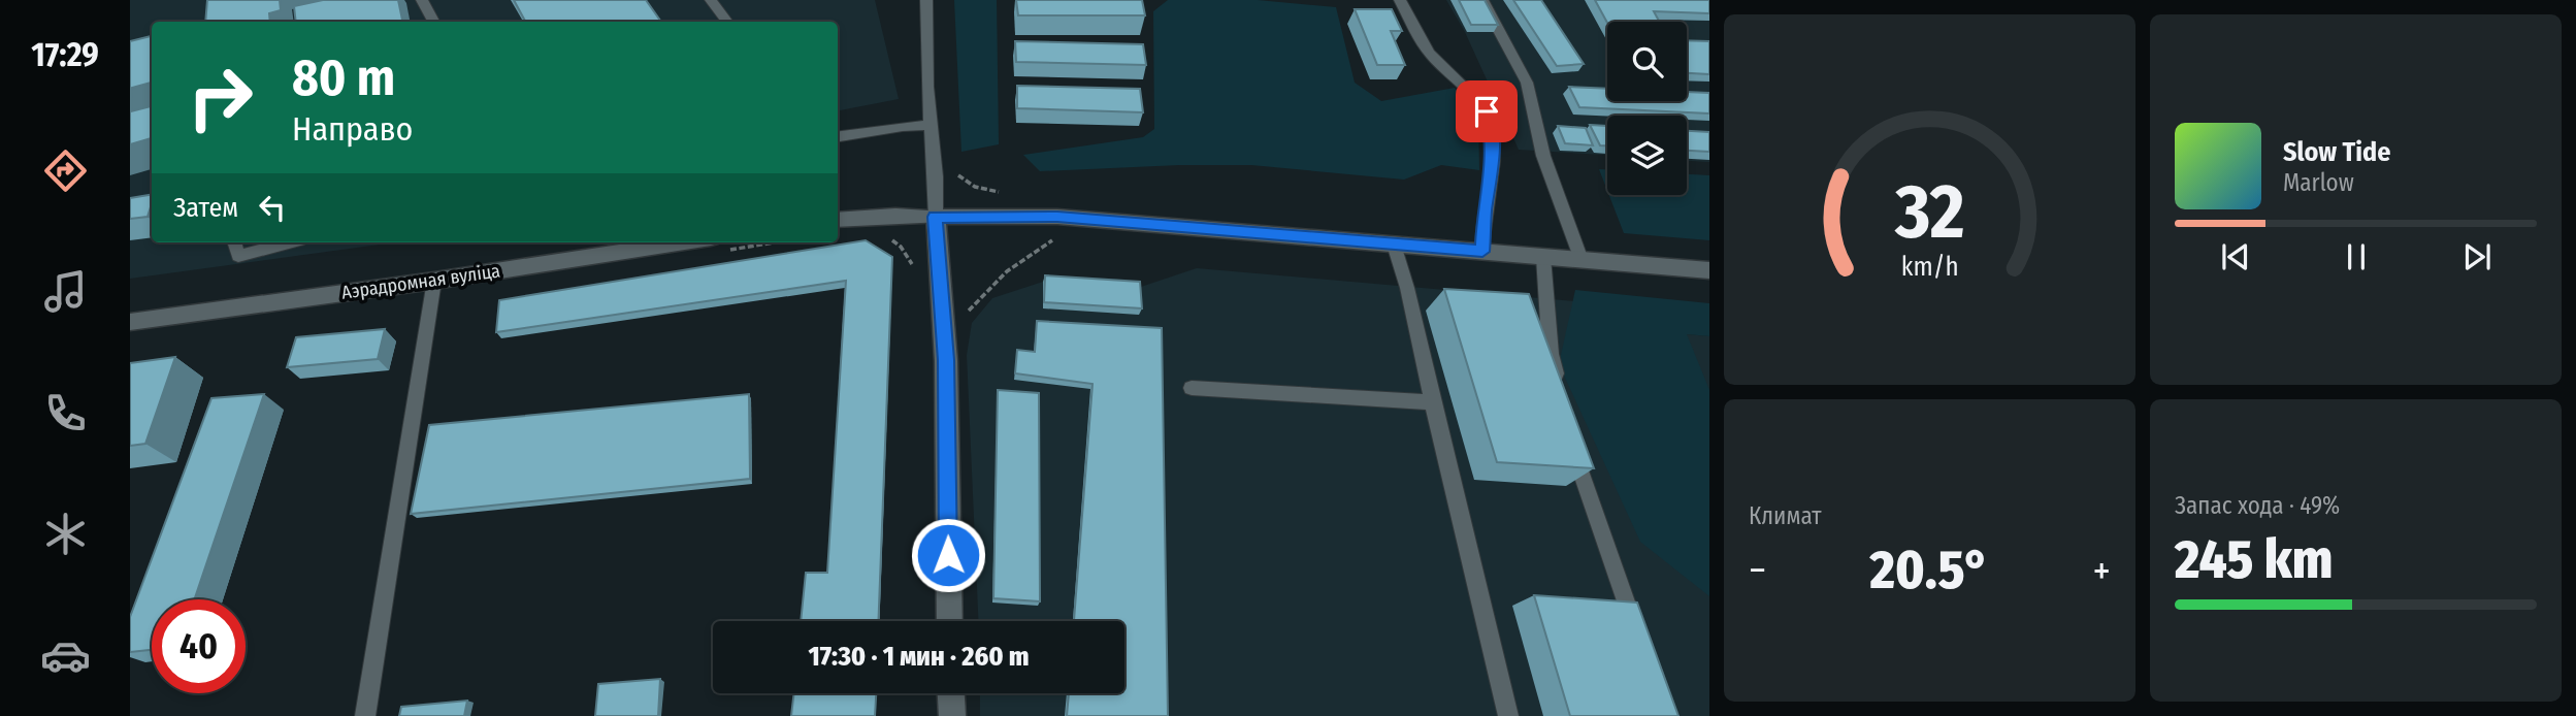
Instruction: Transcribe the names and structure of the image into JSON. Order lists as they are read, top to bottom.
{
  "streets": {
    "street": ["Аэрадромная вуліца"]
  },
  "page": {
    "tabs": "17:29",
    "turn": ["80 m", "Направо"],
    "song": ["Slow Tide", "Marlow"],
    "then": "Затем",
    "tile": [
      "Климат",
      ["Запас хода · 49%", "245 km"]
    ],
    "heat": ["−", "20.5°", "+"],
    "limit": "40",
    "trip": "17:30 · 1 мин · 260 m",
    "gauge": ["32", "km/h"]
  }
}
